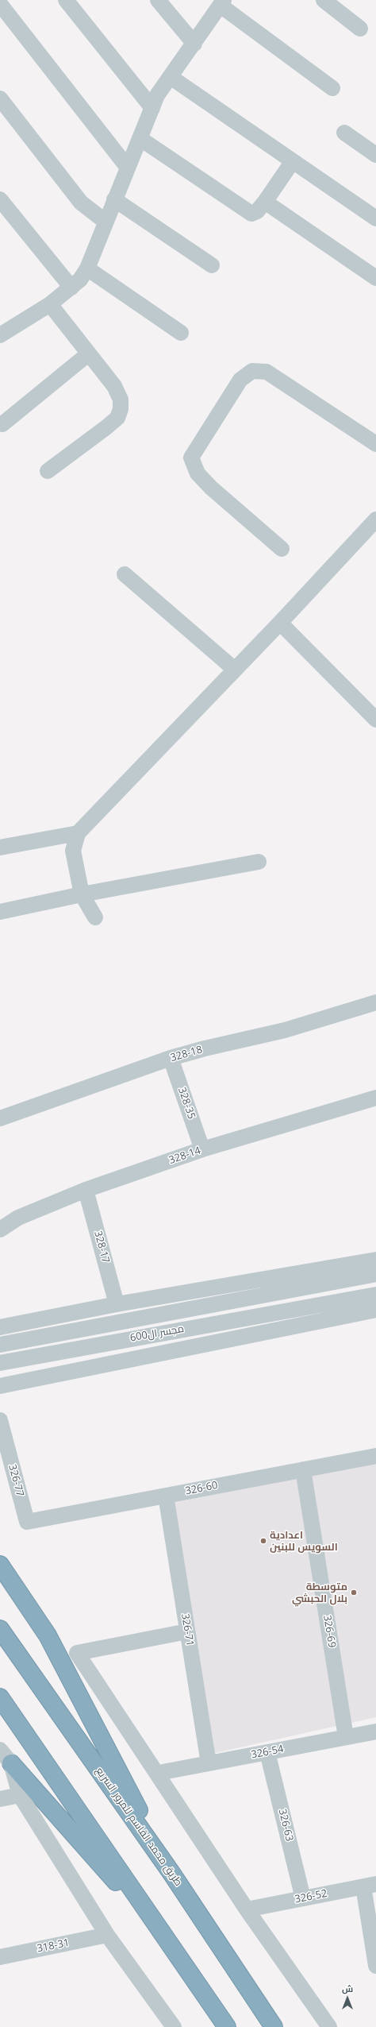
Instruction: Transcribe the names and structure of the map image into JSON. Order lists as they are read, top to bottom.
{
  "streets": {
    "highway": ["طريق محمد القاسم للمرور السريع"],
    "street": [
      "328-18",
      "328-35",
      "328-14",
      "328-17",
      "مجسر ال600",
      "326-77",
      "326-60",
      "326-71",
      "326-69",
      "326-54",
      "326-63",
      "326-52",
      "318-31"
    ]
  },
  "crossings": [
    ["328-18", "328-35"],
    ["328-35", "328-14"],
    ["328-14", "328-17"],
    ["326-77", "326-60"],
    ["326-60", "326-71"],
    ["326-60", "326-69"],
    ["326-71", "326-54"],
    ["326-69", "326-54"],
    ["326-54", "326-63"],
    ["326-63", "326-52"]
  ],
  "places": ["اعدادية السويس للبنين", "متوسطة بلال الحبشي"],
  "north": "top"
}
